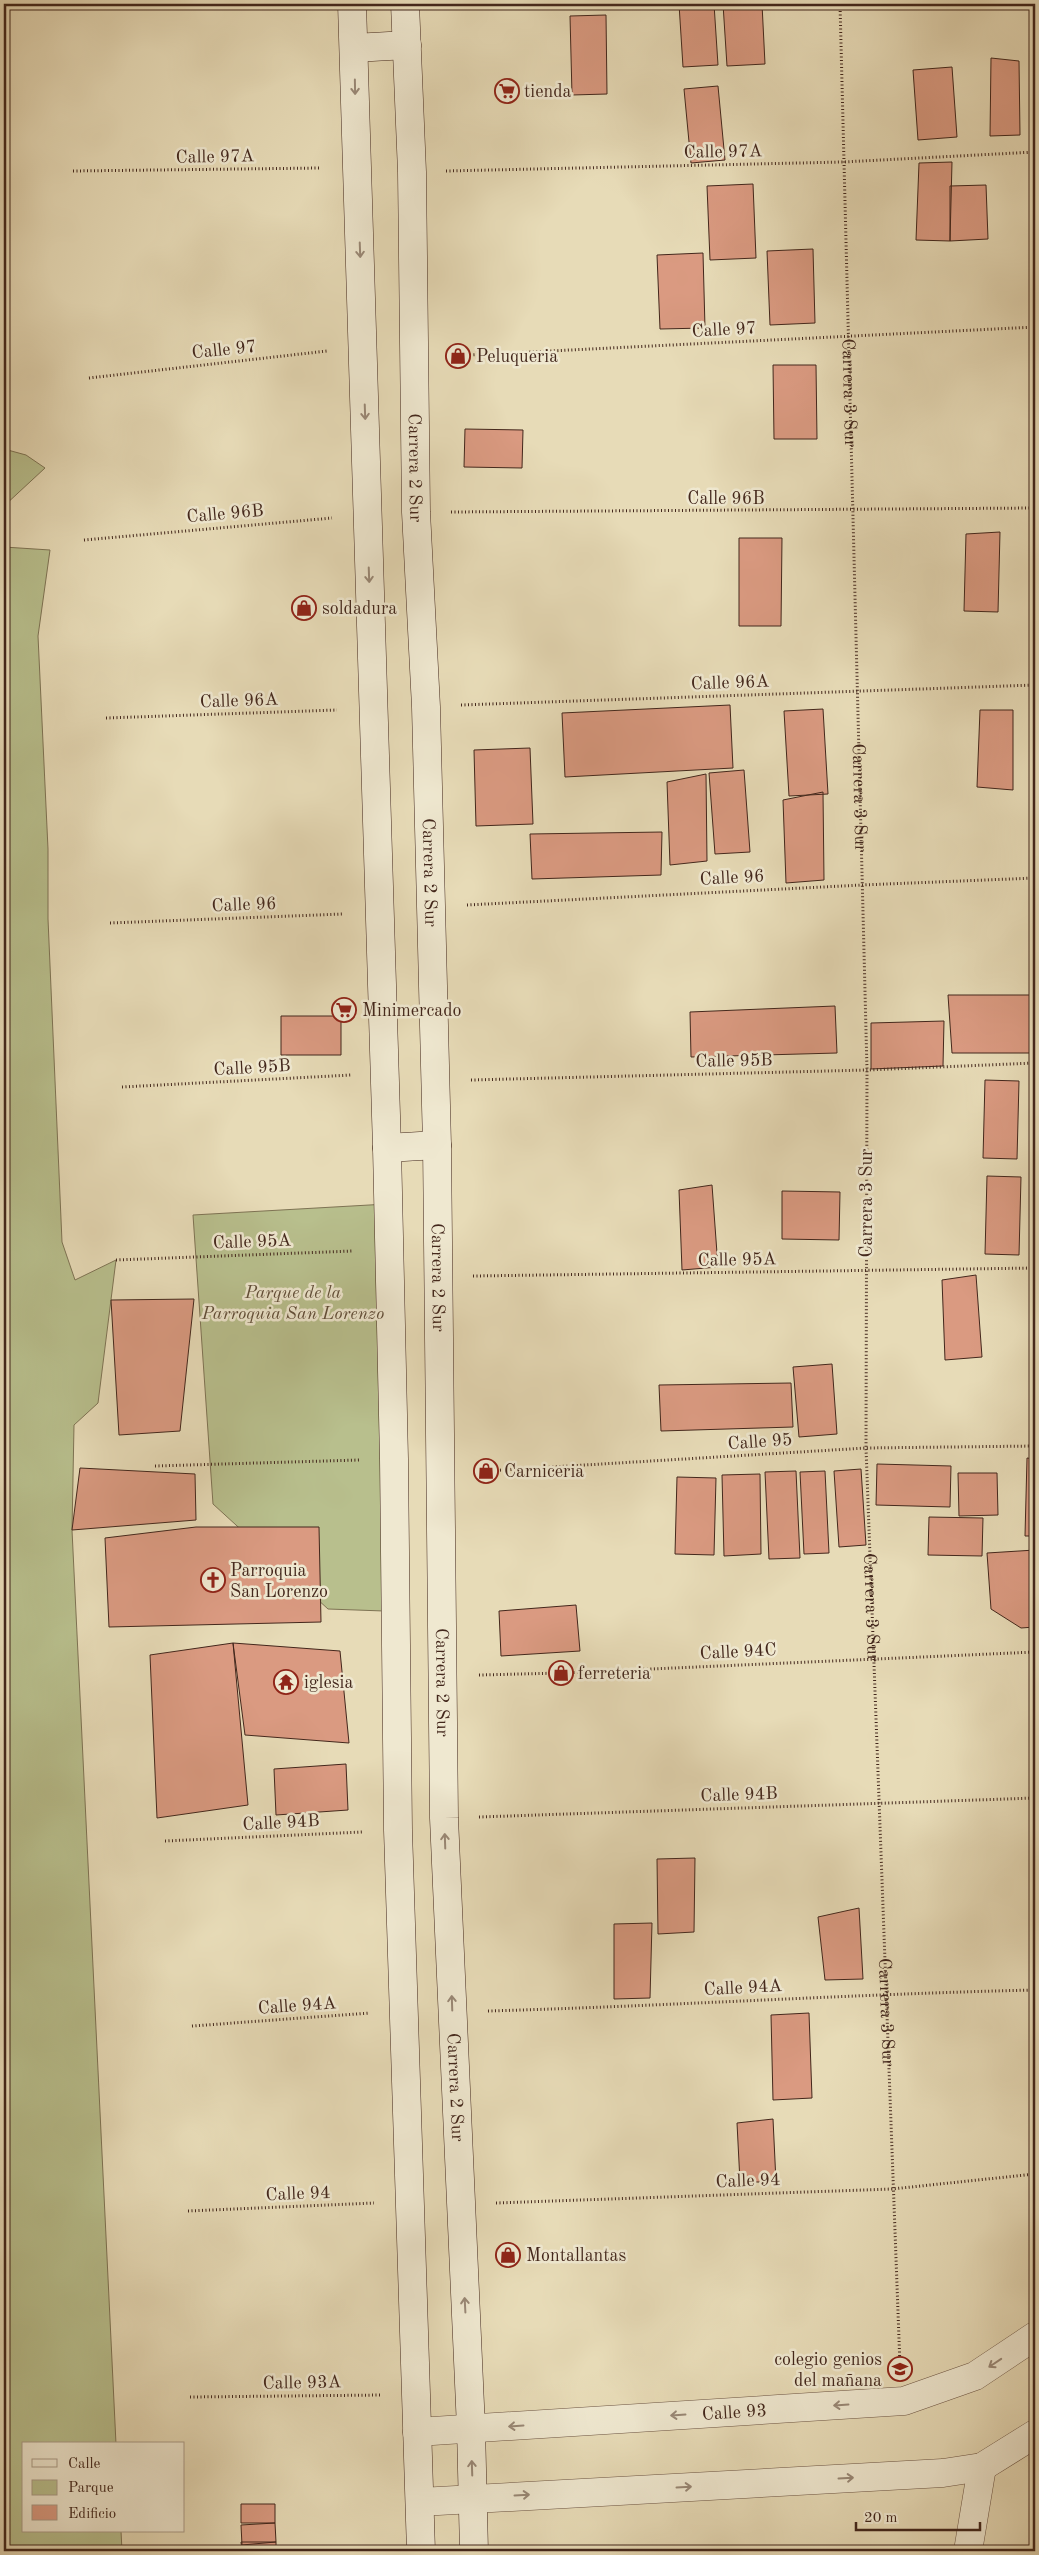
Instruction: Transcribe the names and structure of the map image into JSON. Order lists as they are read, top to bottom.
{
  "streets": {
    "street": ["Carrera 2 Sur", "Calle 93"],
    "path": [
      "Calle 97A",
      "Calle 97",
      "Carrera 3 Sur",
      "Calle 96B",
      "Calle 96A",
      "Calle 96",
      "Calle 95B",
      "Calle 95A",
      "Calle 95",
      "Calle 94C",
      "Calle 94B",
      "Calle 94A",
      "Calle 94",
      "Calle 93A"
    ]
  },
  "crossings": [
    ["Calle 97A", "Carrera 3 Sur"],
    ["Calle 97A", "Carrera 2 Sur"],
    ["Calle 97", "Carrera 3 Sur"],
    ["Calle 97", "Carrera 2 Sur"],
    ["Carrera 3 Sur", "Calle 96B"],
    ["Carrera 3 Sur", "Calle 96A"],
    ["Carrera 3 Sur", "Calle 96"],
    ["Carrera 3 Sur", "Calle 95B"],
    ["Carrera 3 Sur", "Calle 95A"],
    ["Carrera 3 Sur", "Calle 95"],
    ["Carrera 3 Sur", "Calle 94C"],
    ["Carrera 3 Sur", "Calle 94B"],
    ["Carrera 3 Sur", "Calle 94A"],
    ["Carrera 3 Sur", "Calle 94"],
    ["Carrera 3 Sur", "Calle 93"],
    ["Carrera 2 Sur", "Calle 96B"],
    ["Carrera 2 Sur", "Calle 96A"],
    ["Carrera 2 Sur", "Calle 96"],
    ["Carrera 2 Sur", "Calle 95B"],
    ["Carrera 2 Sur", "Calle 95A"],
    ["Carrera 2 Sur", "Calle 94C"],
    ["Carrera 2 Sur", "Calle 94B"],
    ["Carrera 2 Sur", "Calle 94A"],
    ["Carrera 2 Sur", "Calle 94"],
    ["Carrera 2 Sur", "Calle 93"]
  ],
  "parks": ["Parque de la Parroquia San Lorenzo"],
  "places": {
    "supermarket": ["tienda", "Minimercado"],
    "shop": [
      "Peluqueria",
      "soldadura",
      "Carniceria",
      "ferreteria",
      "Montallantas"
    ],
    "church": ["Parroquia San Lorenzo"],
    "temple": ["iglesia"],
    "school or university": ["colegio genios del mañana"]
  },
  "legend": ["Calle", "Parque", "Edificio"],
  "scale_bar": "20 m"
}
